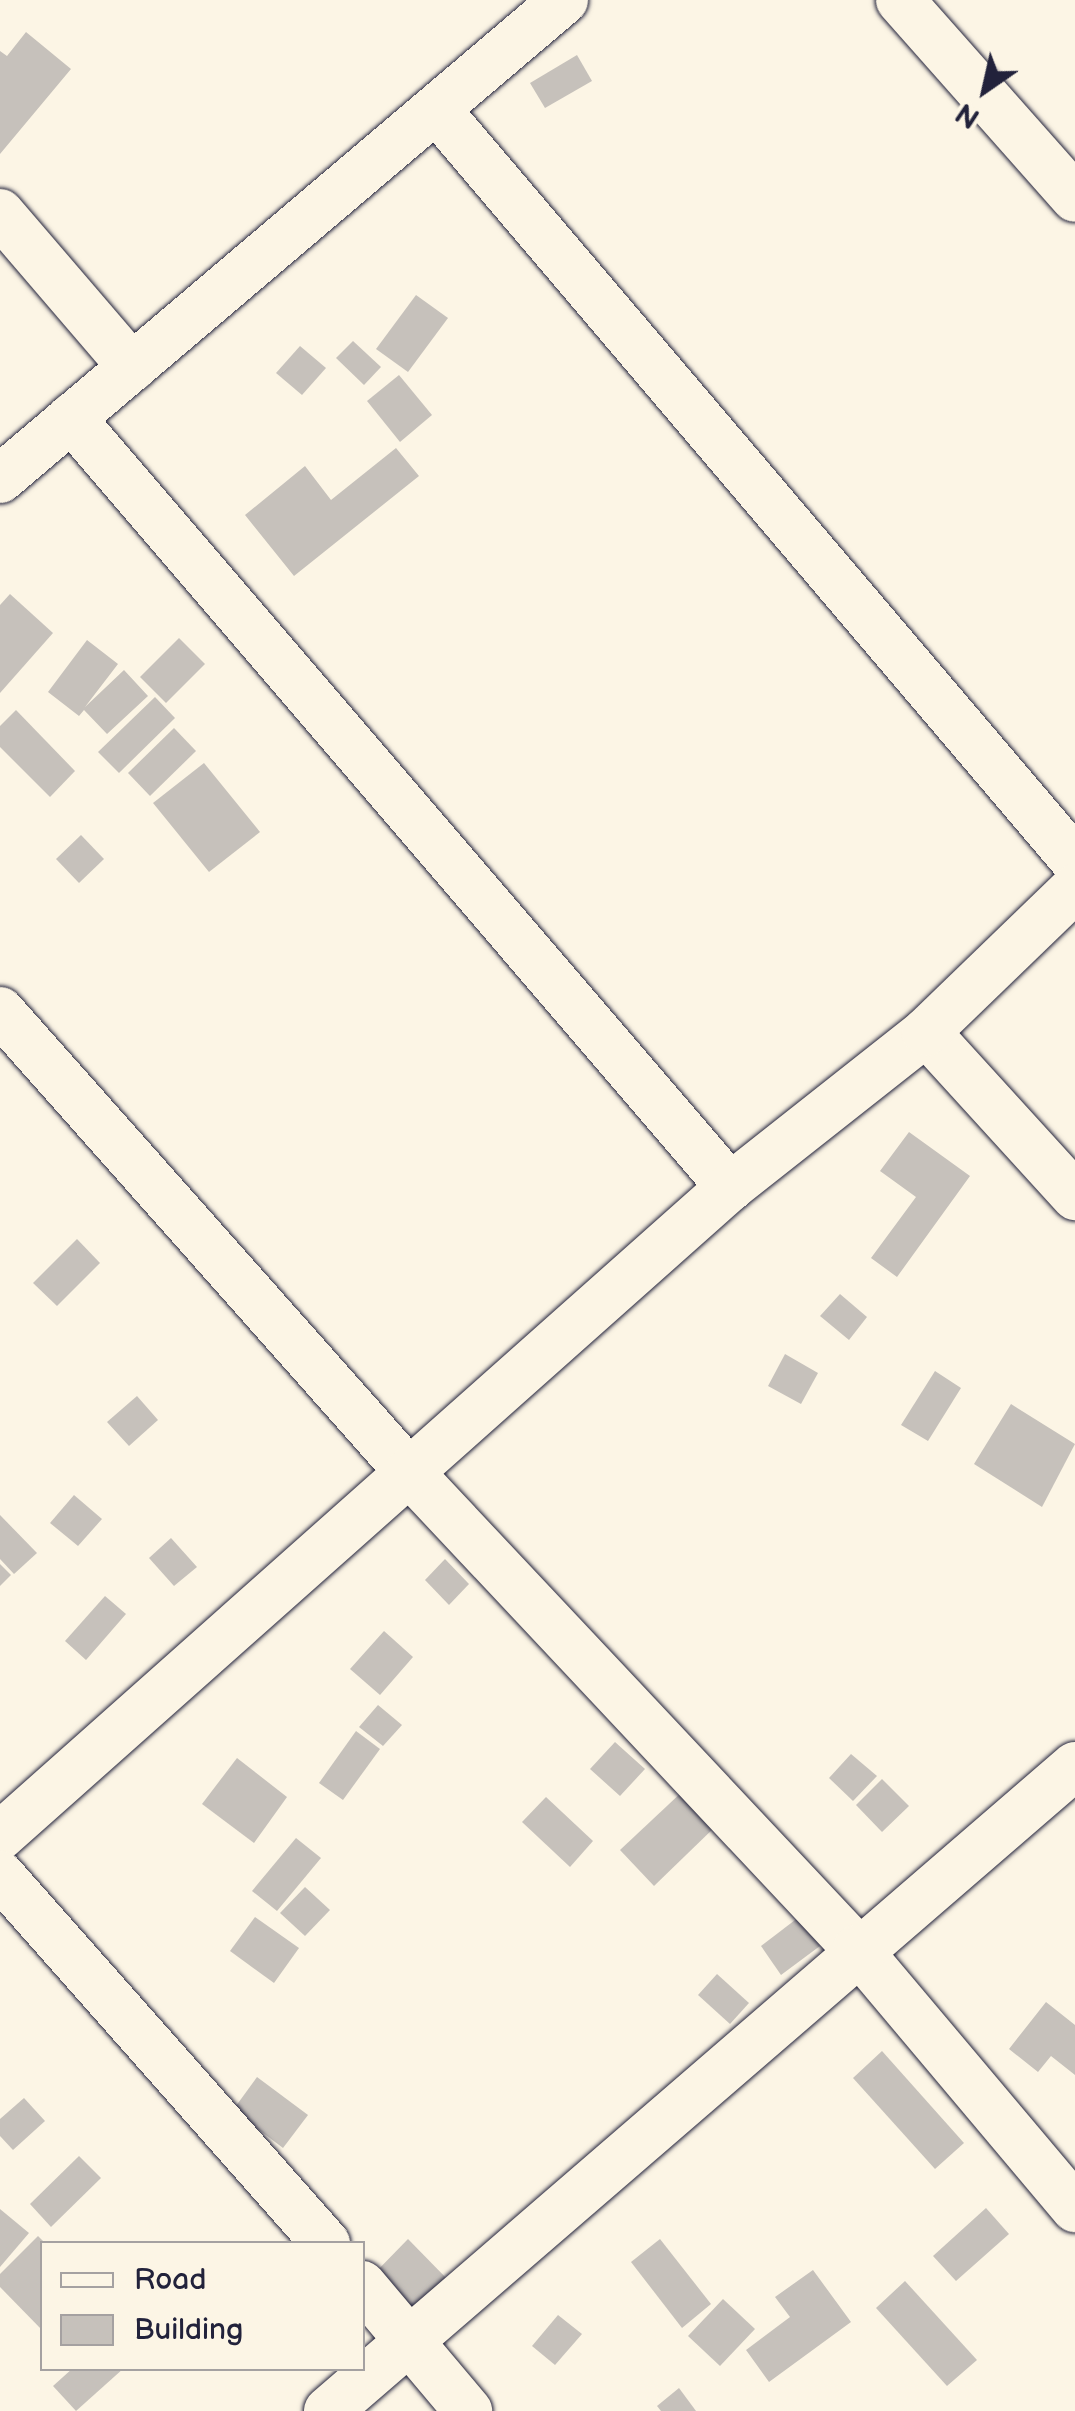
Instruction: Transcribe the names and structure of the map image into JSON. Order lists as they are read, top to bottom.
{
  "legend": ["Road", "Building"],
  "north": "bottom left"
}
